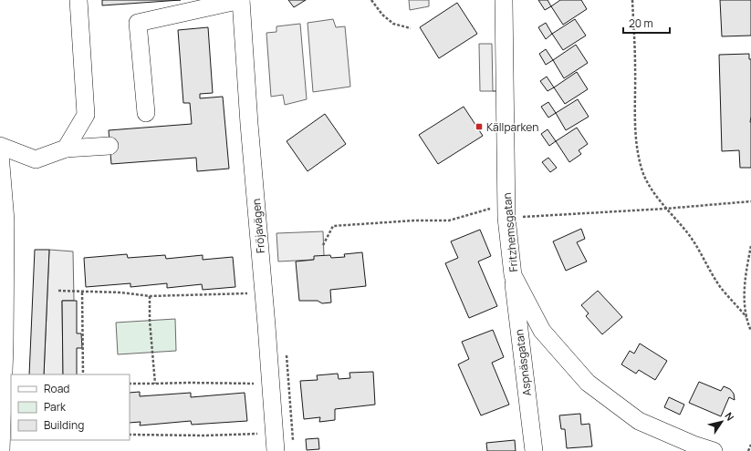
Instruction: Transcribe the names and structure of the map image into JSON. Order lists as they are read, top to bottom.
{
  "streets": {
    "street": ["Fröjavägen", "Fritzhemsgatan", "Aspnäsgatan"]
  },
  "crossings": [
    ["Fritzhemsgatan", "Aspnäsgatan"]
  ],
  "places": {
    "transit": ["Källparken"]
  },
  "legend": ["Road", "Park", "Building"],
  "scale_bar": "20 m",
  "north": "top right"
}
